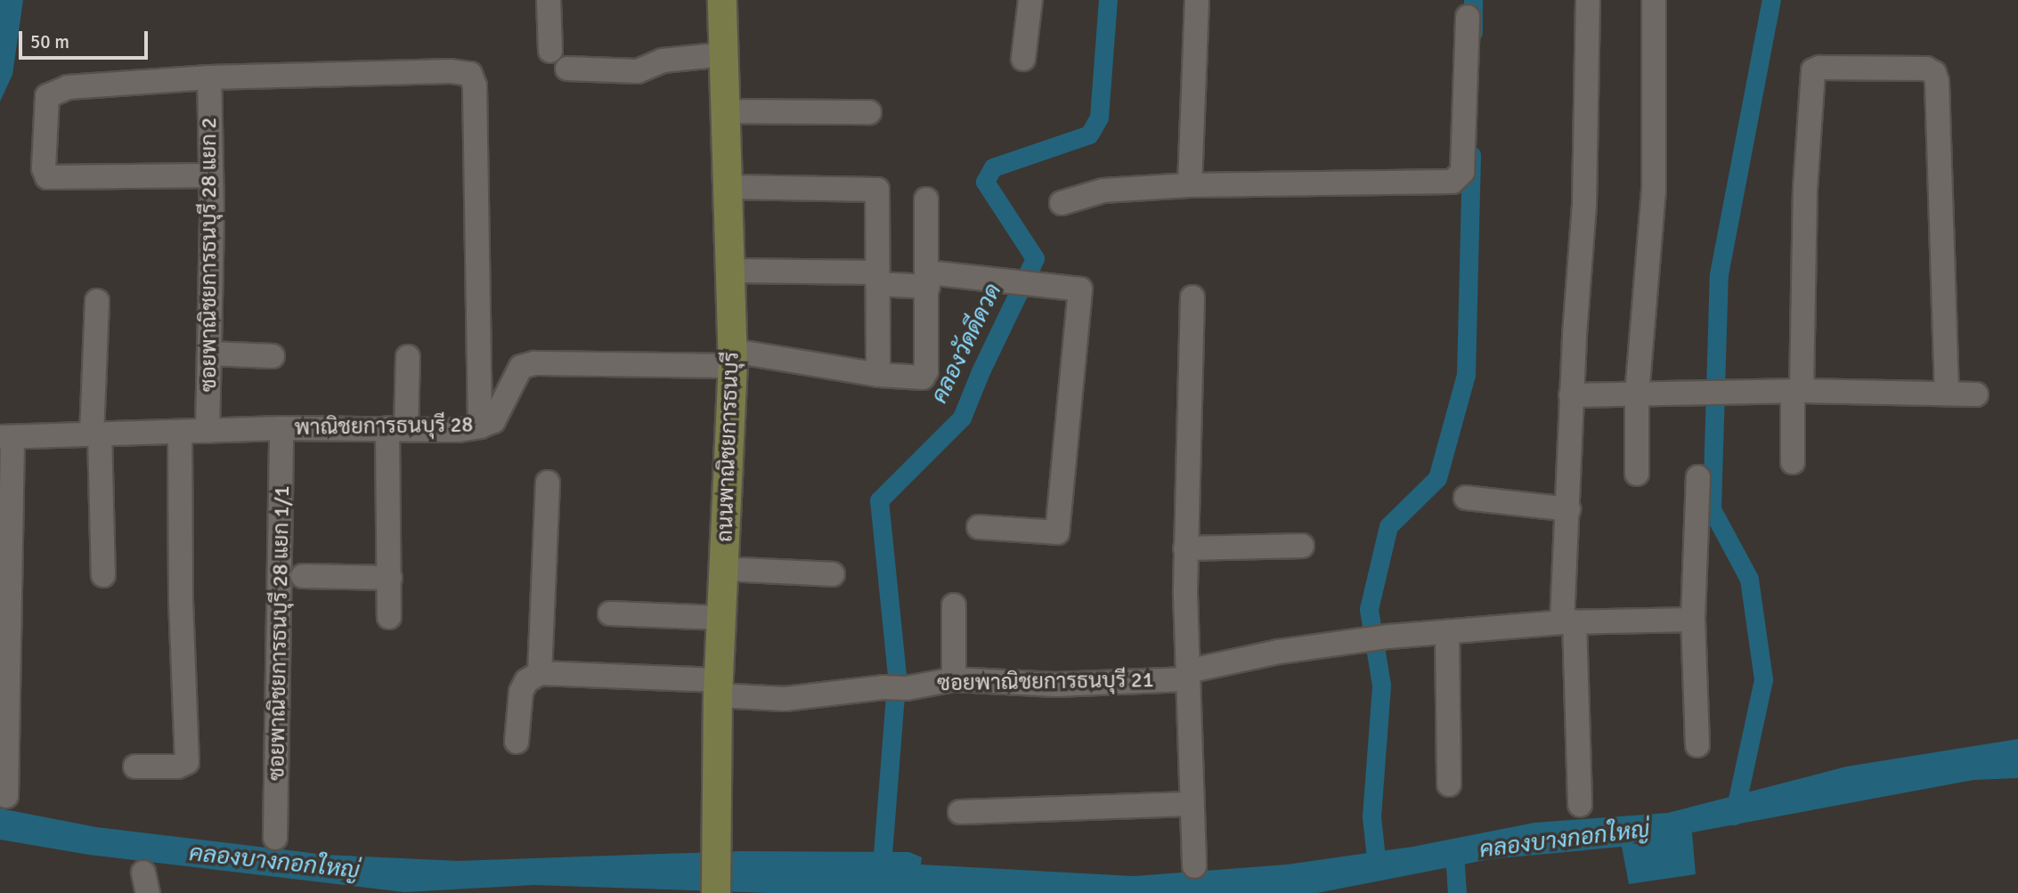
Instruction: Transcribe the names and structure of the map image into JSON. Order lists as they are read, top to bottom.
{
  "streets": {
    "main road": ["ถนนพาณิชยการธนบุรี"],
    "street": [
      "ซอยพาณิชยการธนบุรี 28 แยก 2",
      "พาณิชยการธนบุรี 28",
      "ซอยพาณิชยการธนบุรี 28 แยก 1/1",
      "ซอยพาณิชยการธนบุรี 21"
    ]
  },
  "crossings": [
    ["ซอยพาณิชยการธนบุรี 28 แยก 2", "พาณิชยการธนบุรี 28"],
    ["พาณิชยการธนบุรี 28", "ถนนพาณิชยการธนบุรี"],
    ["พาณิชยการธนบุรี 28", "ซอยพาณิชยการธนบุรี 28 แยก 1/1"],
    ["ถนนพาณิชยการธนบุรี", "ซอยพาณิชยการธนบุรี 21"]
  ],
  "water": ["คลองวัดดีดวด", "คลองบางกอกใหญ่"],
  "scale_bar": "50 m"
}
